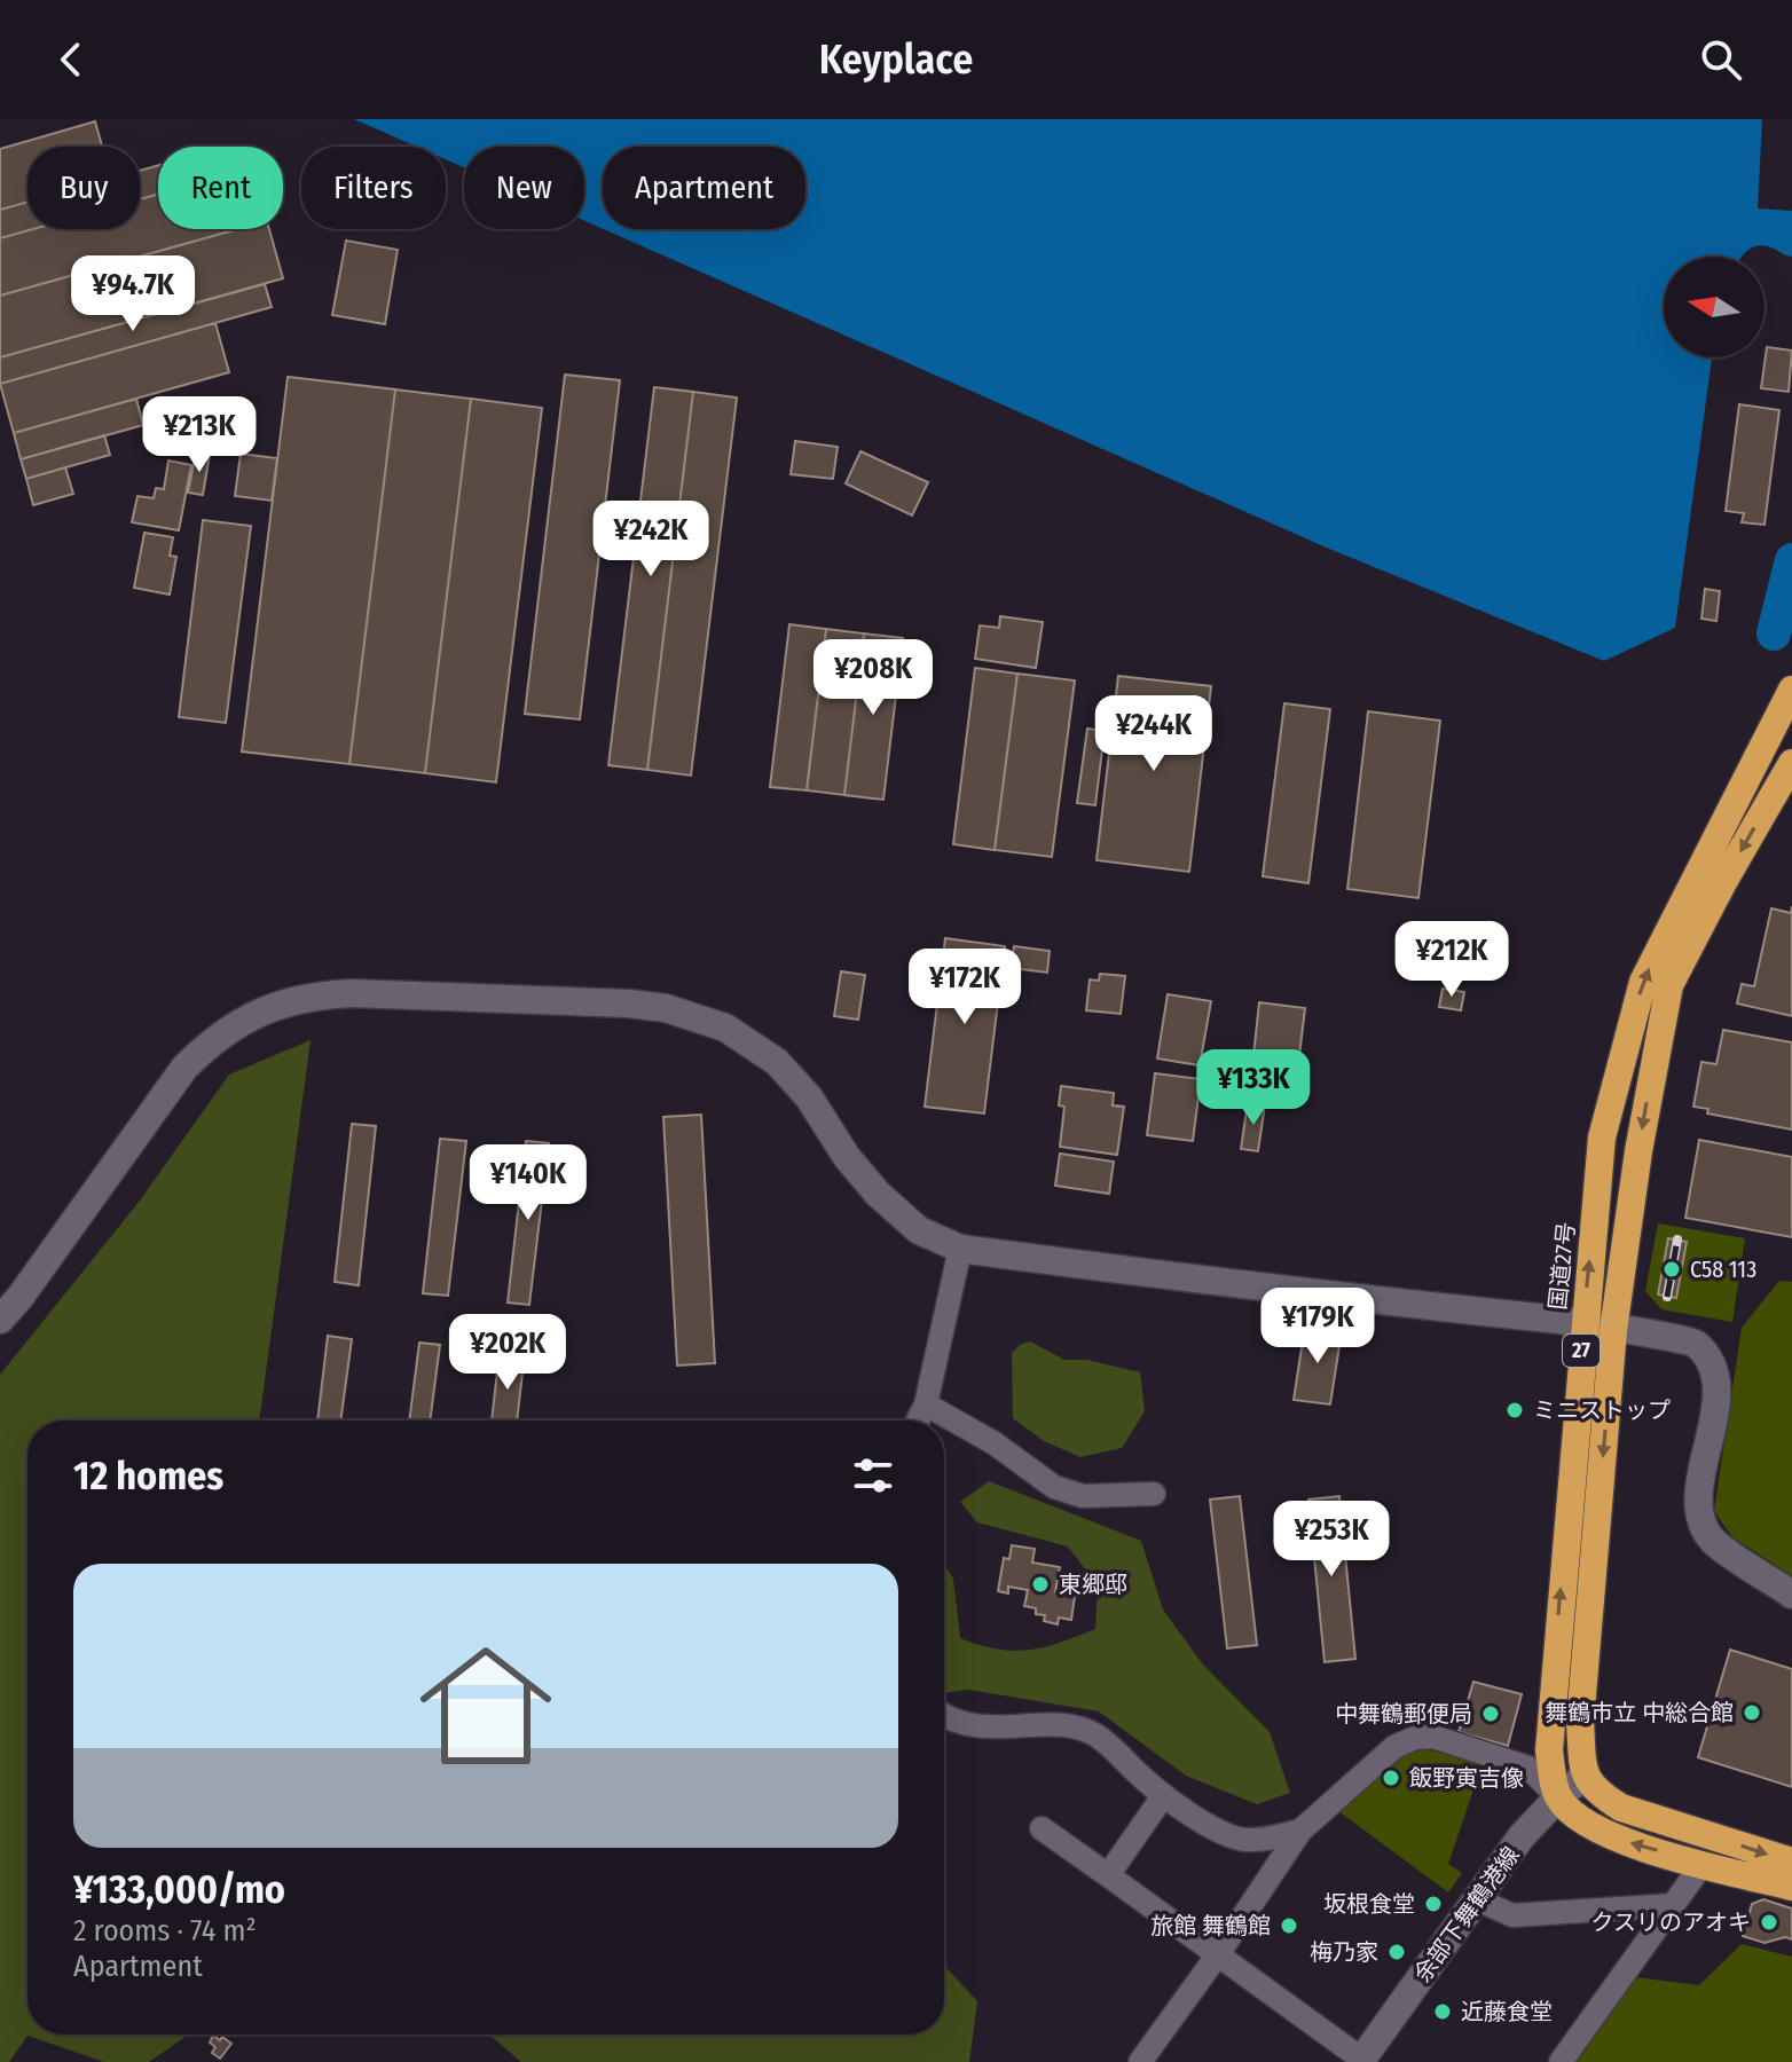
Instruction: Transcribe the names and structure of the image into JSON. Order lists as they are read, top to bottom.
{
  "streets": {
    "highway": ["国道27号", "27"],
    "street": ["余部下舞鶴港線"]
  },
  "crossings": [
    ["国道27号", "余部下舞鶴港線"],
    ["27", "余部下舞鶴港線"]
  ],
  "places": [
    "C58 113",
    "ミニストップ",
    "東郷邸",
    "舞鶴市立 中総合館",
    "中舞鶴郵便局",
    "飯野寅吉像",
    "坂根食堂",
    "クスリのアオキ",
    "旅館 舞鶴館",
    "梅乃家",
    "近藤食堂"
  ],
  "north": "left",
  "page": {
    "header": "Keyplace",
    "chip": [
      "Buy",
      "Rent",
      "Filters",
      "New",
      "Apartment"
    ],
    "price": [
      "¥94.7K",
      "¥213K",
      "¥242K",
      "¥208K",
      "¥244K",
      "¥212K",
      "¥172K",
      "¥133K",
      "¥140K",
      "¥179K",
      "¥202K",
      "¥253K"
    ],
    "heading": "12 homes",
    "list": [
      {
        "name": "¥133,000/mo",
        "note": "2 rooms · 74 m² · Apartment"
      }
    ]
  }
}
